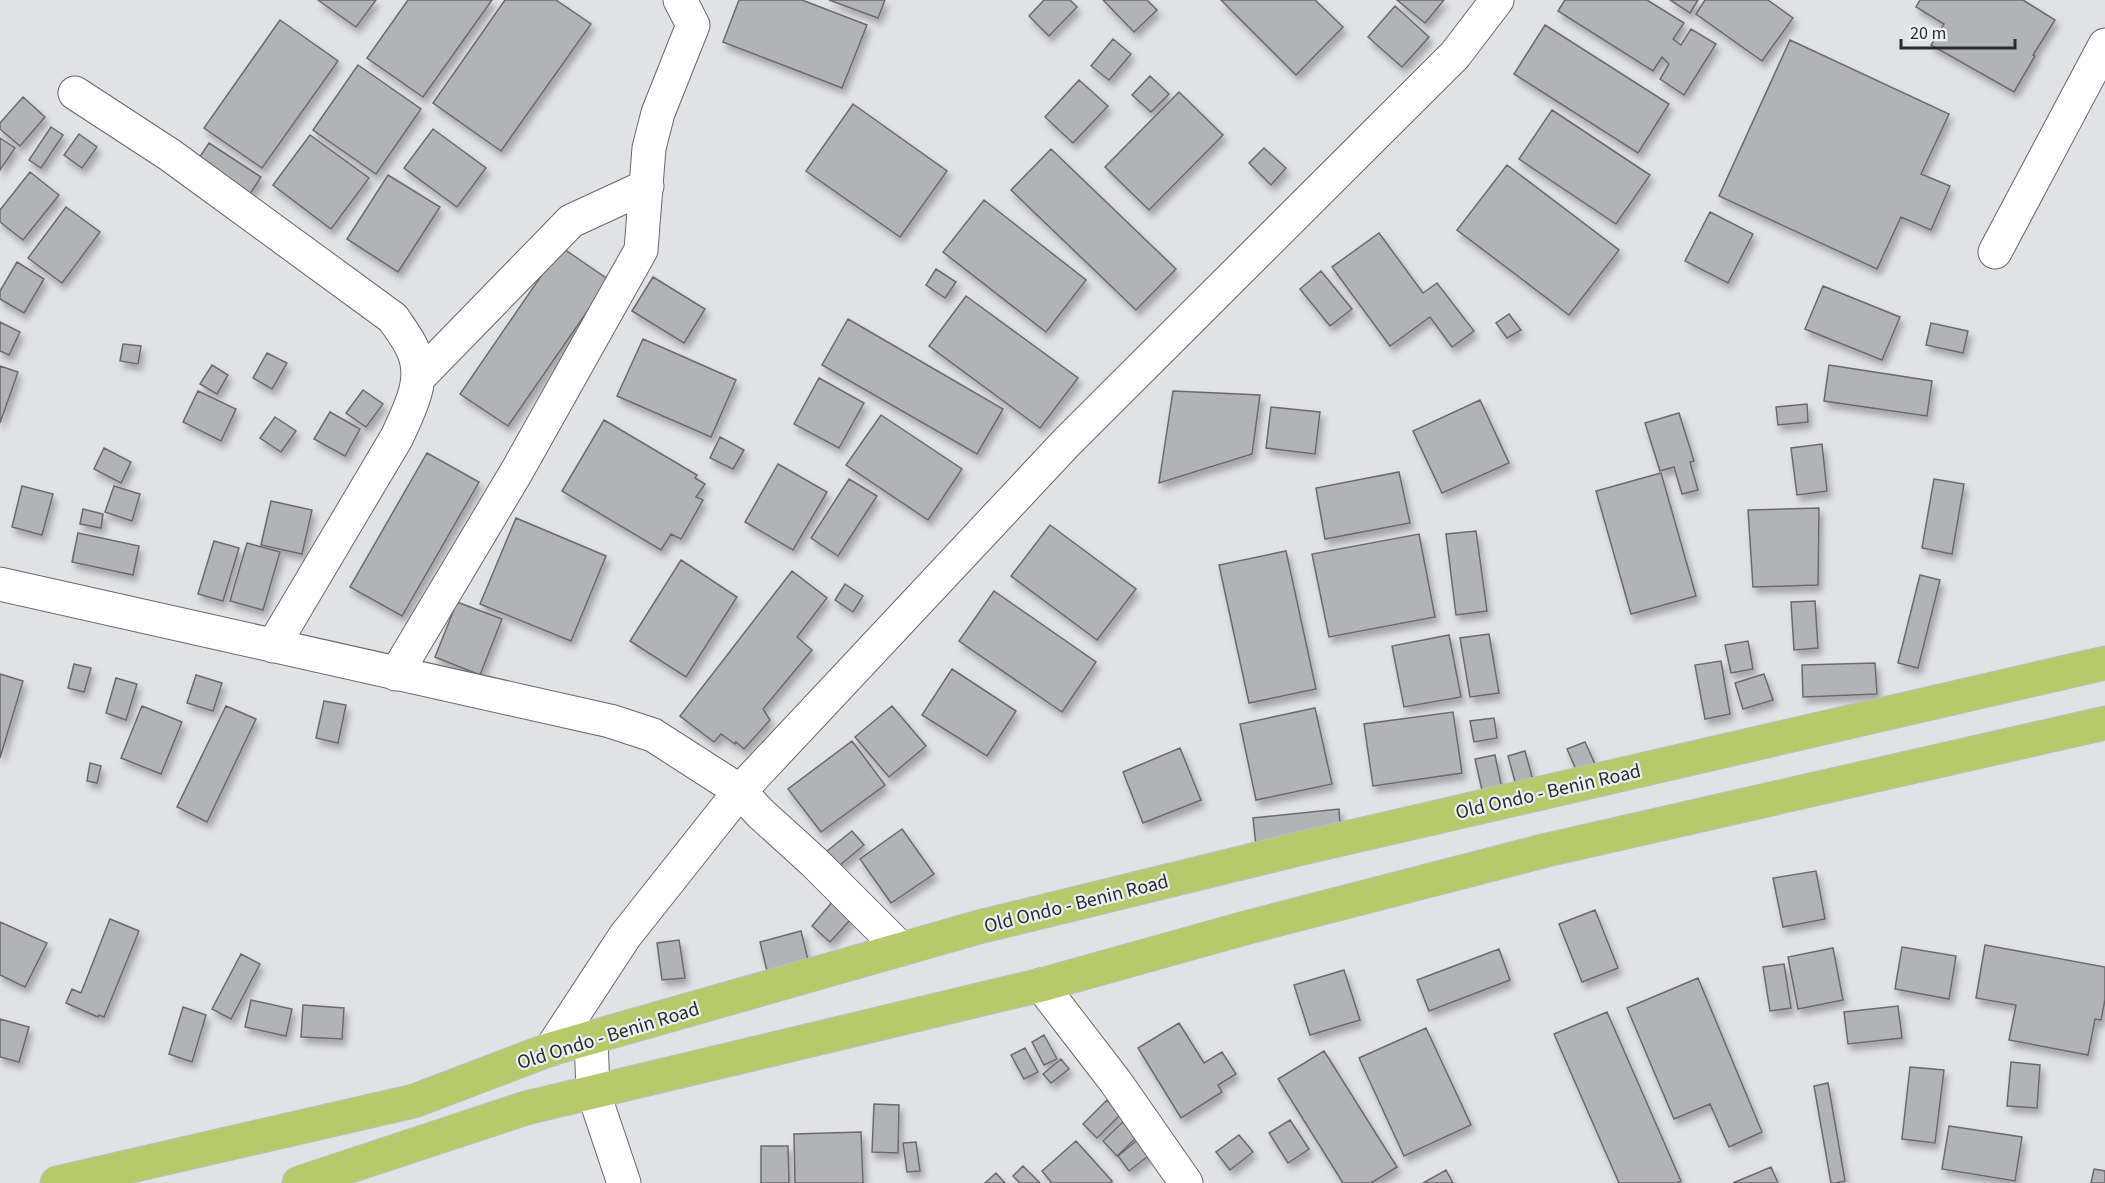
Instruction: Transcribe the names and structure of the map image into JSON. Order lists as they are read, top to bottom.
{
  "streets": {
    "main road": ["Old Ondo - Benin Road"]
  },
  "scale_bar": "20 m"
}
